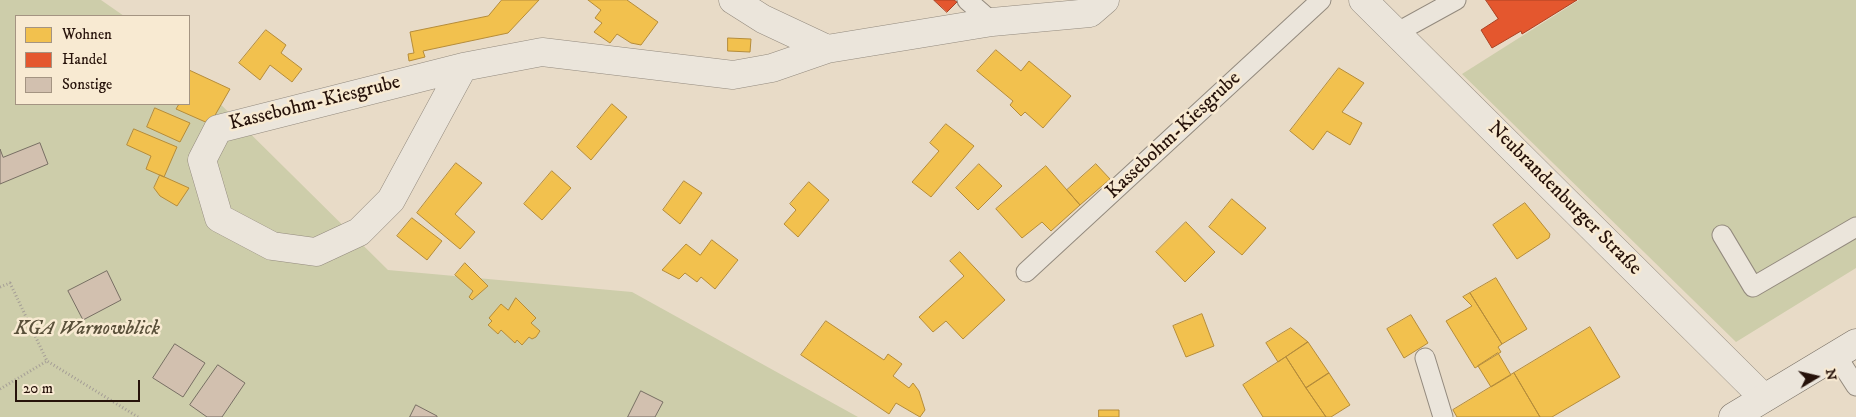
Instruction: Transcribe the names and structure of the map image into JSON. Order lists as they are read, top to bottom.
{
  "streets": {
    "street": ["Kassebohm-Kiesgrube", "Neubrandenburger Straße"]
  },
  "parks": ["KGA Warnowblick"],
  "legend": ["Wohnen", "Handel", "Sonstige"],
  "scale_bar": "20 m",
  "north": "right"
}
